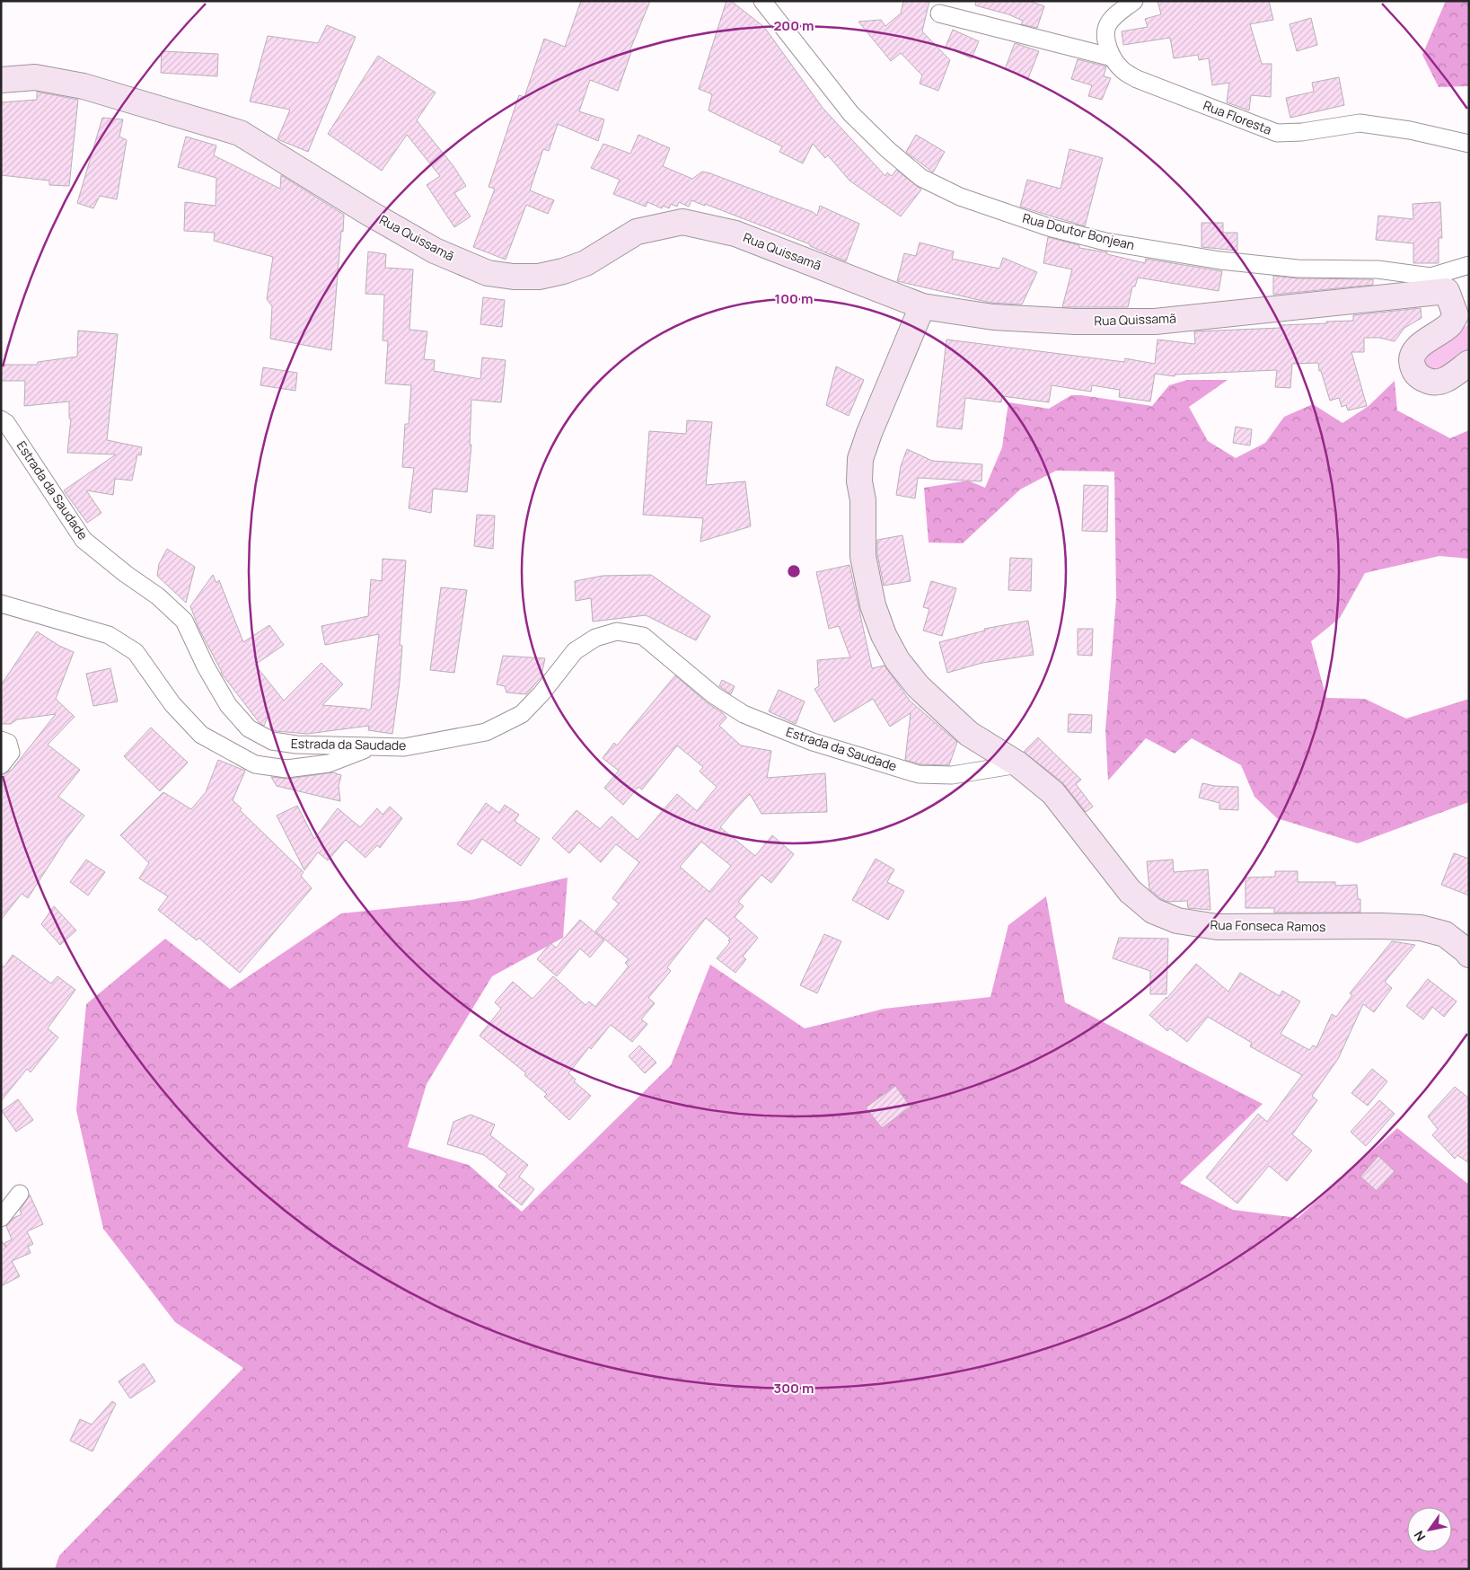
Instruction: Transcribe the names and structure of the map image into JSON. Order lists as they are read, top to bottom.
{
  "streets": {
    "street": [
      "Rua Floresta",
      "Rua Doutor Bonjean",
      "Rua Quissamã",
      "Estrada da Saudade",
      "Rua Fonseca Ramos"
    ]
  },
  "crossings": [
    ["Rua Doutor Bonjean", "Rua Quissamã"],
    ["Rua Quissamã", "Rua Fonseca Ramos"],
    ["Estrada da Saudade", "Rua Fonseca Ramos"]
  ],
  "north": "bottom left",
  "rings": ["200 m", "100 m", "300 m"]
}
